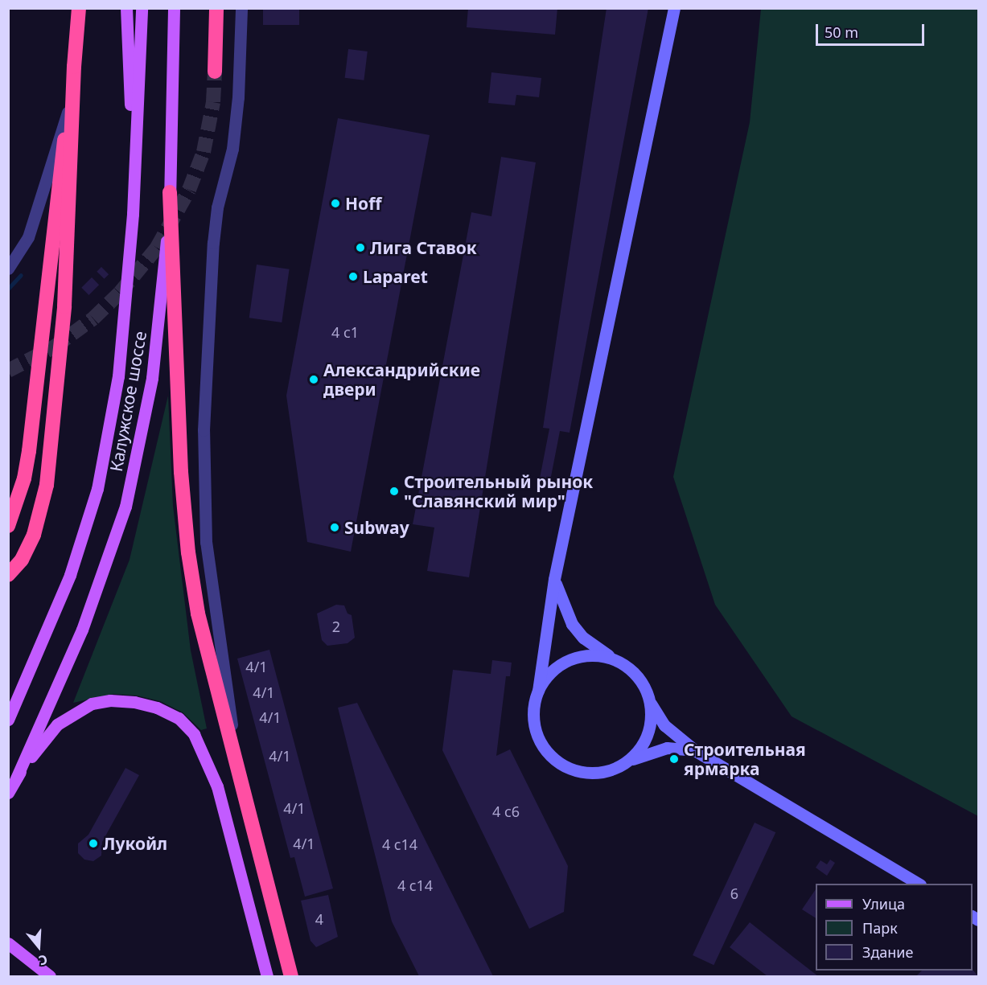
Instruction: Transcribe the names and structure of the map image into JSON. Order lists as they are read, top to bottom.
{
  "streets": {
    "main road": ["Калужское шоссе"]
  },
  "places": [
    "Hoff",
    "Лига Ставок",
    "Laparet",
    "Александрийские двери",
    "Строительный рынок \"Славянский мир\"",
    "Subway",
    "Строительная ярмарка",
    "Лукойл"
  ],
  "house_numbers": [
    "4 с1",
    "2",
    "4/1",
    "4/1",
    "4/1",
    "4/1",
    "4/1",
    "4 с6",
    "4/1",
    "4 c14",
    "4 c14",
    "6",
    "4"
  ],
  "legend": ["Улица", "Парк", "Здание"],
  "scale_bar": "50 m",
  "north": "bottom"
}
